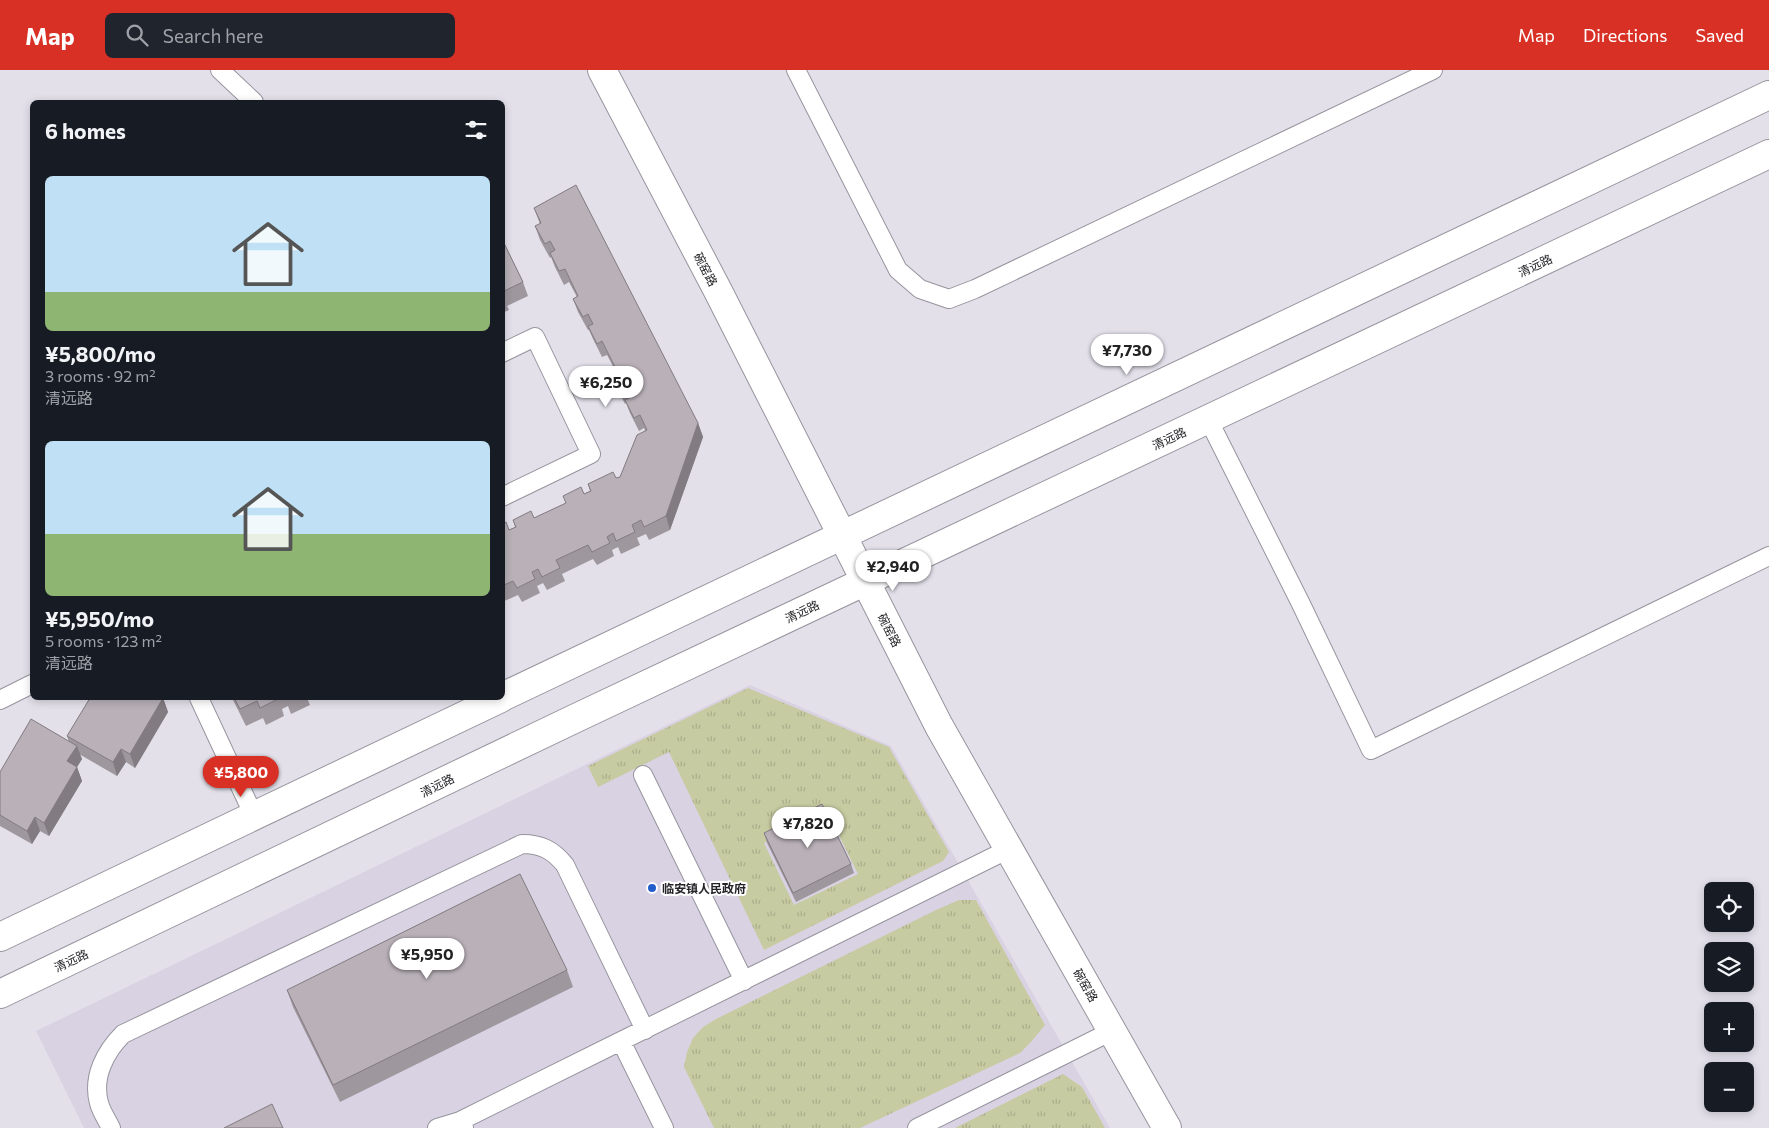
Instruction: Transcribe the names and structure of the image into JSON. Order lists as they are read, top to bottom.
{
  "streets": {
    "main road": ["清远路", "碗窑路"]
  },
  "crossings": [
    ["清远路", "碗窑路"]
  ],
  "places": ["临安镇人民政府"],
  "page": {
    "header": "Map",
    "search": "Search here",
    "nav": ["Map", "Directions", "Saved"],
    "heading": "6 homes",
    "list": [
      {
        "name": "¥5,800/mo",
        "note": "3 rooms · 92 m² · 清远路"
      },
      {
        "name": "¥5,950/mo",
        "note": "5 rooms · 123 m² · 清远路"
      }
    ],
    "price": [
      "¥7,730",
      "¥6,250",
      "¥2,940",
      "¥5,800",
      "¥7,820",
      "¥5,950"
    ],
    "map_buttons": ["+", "−"]
  }
}
